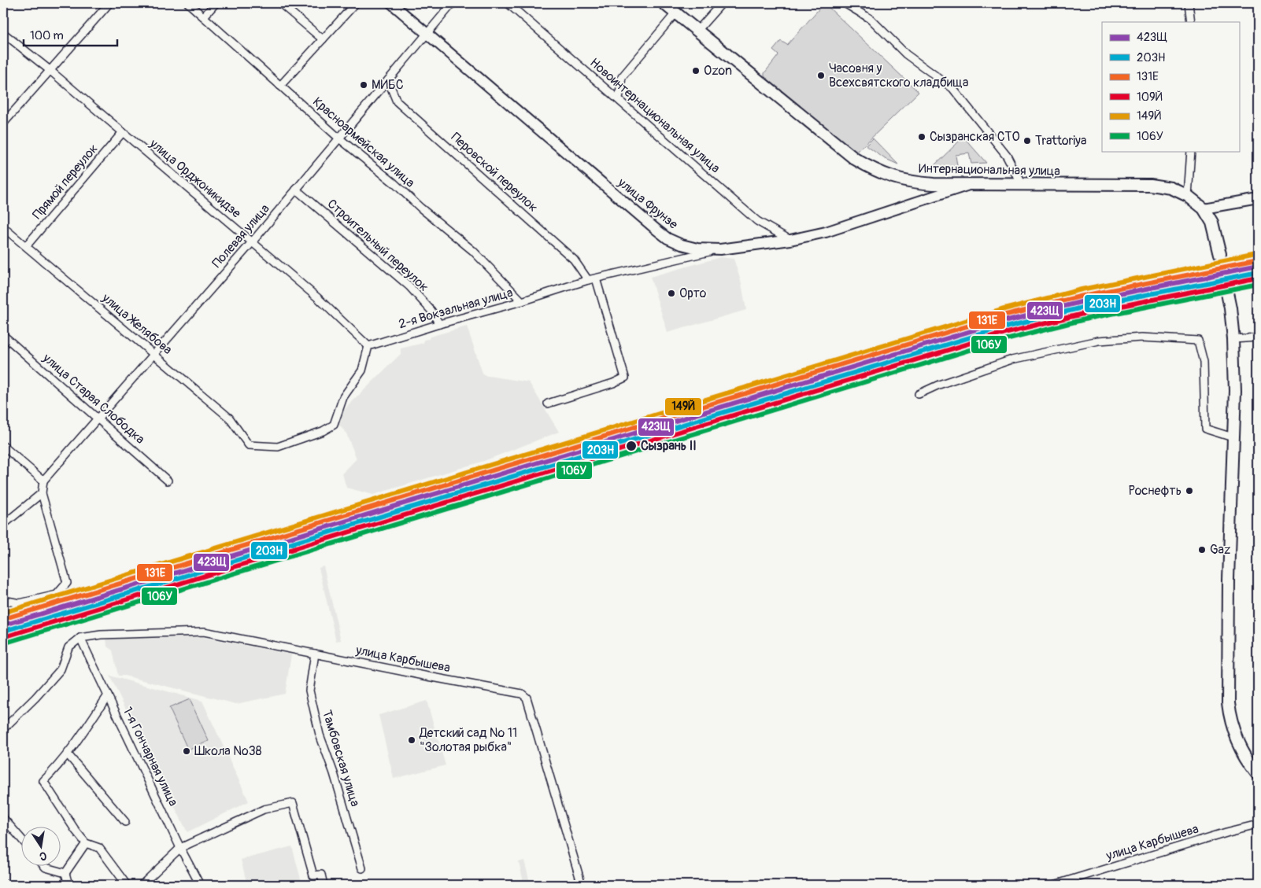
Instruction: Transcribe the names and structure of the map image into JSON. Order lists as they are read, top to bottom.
{
  "streets": {
    "main road": ["Интернациональная улица"],
    "street": [
      "Новоинтернациональная улица",
      "Красноармейская улица",
      "Перовской переулок",
      "улица Орджоникидзе",
      "Прямой переулок",
      "улица Фрунзе",
      "Полевая улица",
      "Строительный переулок",
      "2-я Вокзальная улица",
      "улица Желябова",
      "улица Старая Слободка",
      "улица Карбышева",
      "1-я Гончарная улица",
      "Тамбовская улица"
    ]
  },
  "crossings": [
    ["Новоинтернациональная улица", "улица Фрунзе"],
    ["Красноармейская улица", "Полевая улица"],
    ["Красноармейская улица", "2-я Вокзальная улица"],
    ["Интернациональная улица", "улица Фрунзе"],
    ["Перовской переулок", "Полевая улица"],
    ["Перовской переулок", "2-я Вокзальная улица"],
    ["улица Орджоникидзе", "Прямой переулок"],
    ["улица Орджоникидзе", "Полевая улица"],
    ["улица Орджоникидзе", "2-я Вокзальная улица"],
    ["улица Орджоникидзе", "улица Желябова"],
    ["Прямой переулок", "улица Желябова"],
    ["улица Фрунзе", "Полевая улица"],
    ["улица Фрунзе", "2-я Вокзальная улица"],
    ["Полевая улица", "Строительный переулок"],
    ["Полевая улица", "улица Желябова"],
    ["Полевая улица", "улица Старая Слободка"],
    ["Строительный переулок", "2-я Вокзальная улица"],
    ["2-я Вокзальная улица", "улица Желябова"],
    ["улица Карбышева", "1-я Гончарная улица"],
    ["улица Карбышева", "Тамбовская улица"]
  ],
  "places": [
    "Ozon",
    "Часовня у Всехсвятского кладбища",
    "МИБС",
    "Сызранская СТО",
    "Trattoriya",
    "Орто",
    "Сызрань II",
    "Роснефть",
    "Gaz",
    "Детский сад № 11 \"Золотая рыбка\"",
    "Школа №38"
  ],
  "lines": [
    "transit line 149Й",
    "transit line 131Е",
    "transit line 423Щ",
    "transit line 203Н",
    "transit line 109Й",
    "transit line 106У"
  ],
  "legend": [
    "423Щ",
    "203Н",
    "131Е",
    "109Й",
    "149Й",
    "106У"
  ],
  "scale_bar": "100 m",
  "north": "bottom"
}
